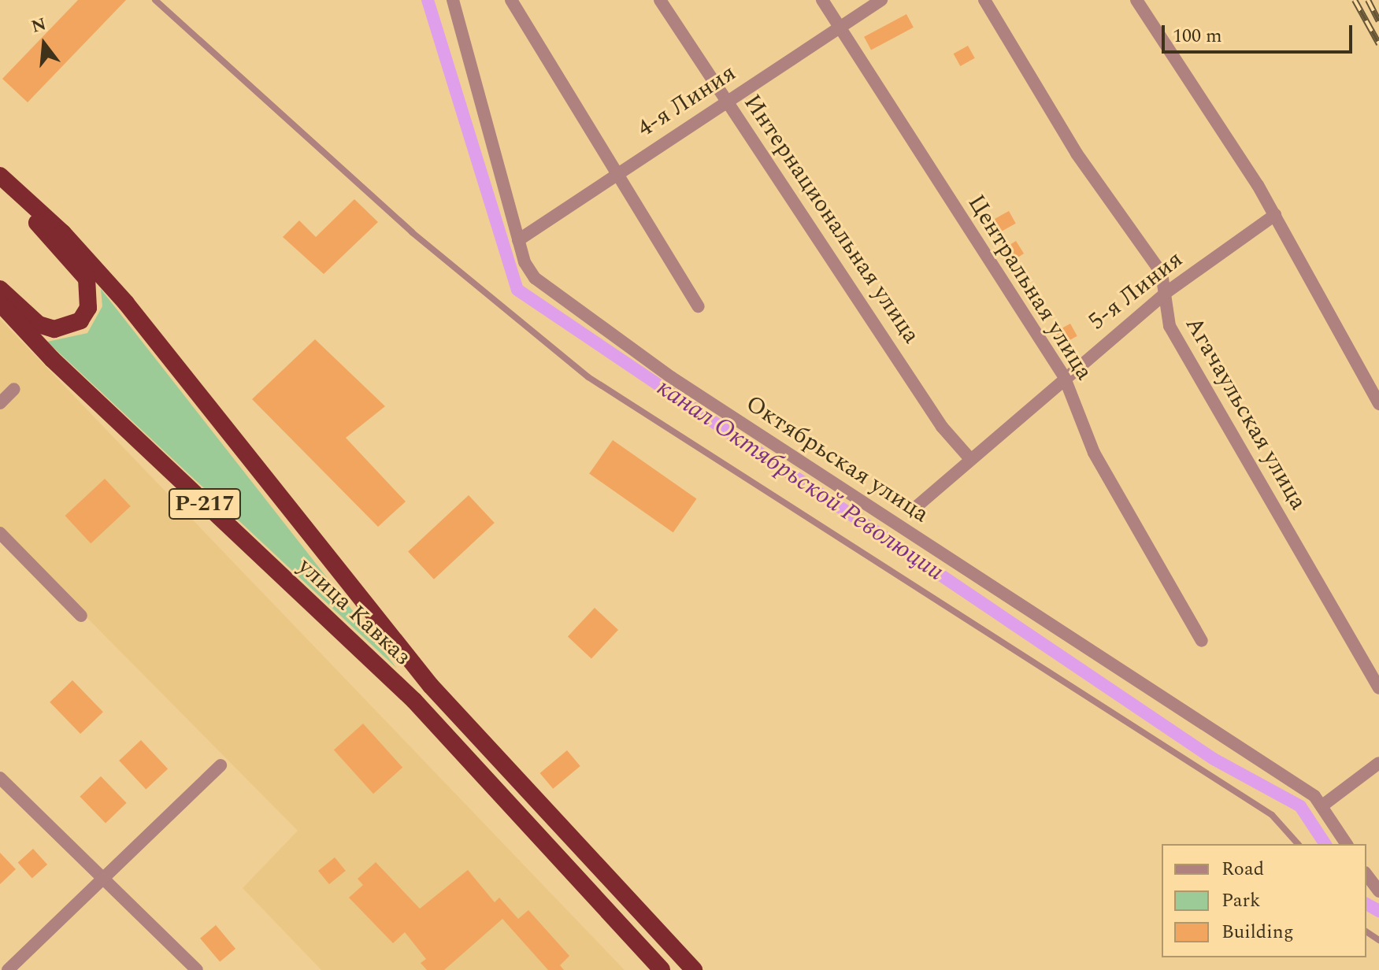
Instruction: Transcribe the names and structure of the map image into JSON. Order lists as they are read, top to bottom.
{
  "streets": {
    "highway": ["Р-217", "улица Кавказ"],
    "street": [
      "4-я Линия",
      "Интернациональная улица",
      "Центральная улица",
      "5-я Линия",
      "Агачаульская улица",
      "Октябрьская улица"
    ]
  },
  "crossings": [
    ["4-я Линия", "Интернациональная улица"],
    ["4-я Линия", "Центральная улица"],
    ["4-я Линия", "Октябрьская улица"],
    ["Интернациональная улица", "5-я Линия"],
    ["Центральная улица", "5-я Линия"],
    ["5-я Линия", "Агачаульская улица"]
  ],
  "water": ["канал Октябрьской Революции"],
  "legend": ["Road", "Park", "Building"],
  "scale_bar": "100 m",
  "north": "top"
}
